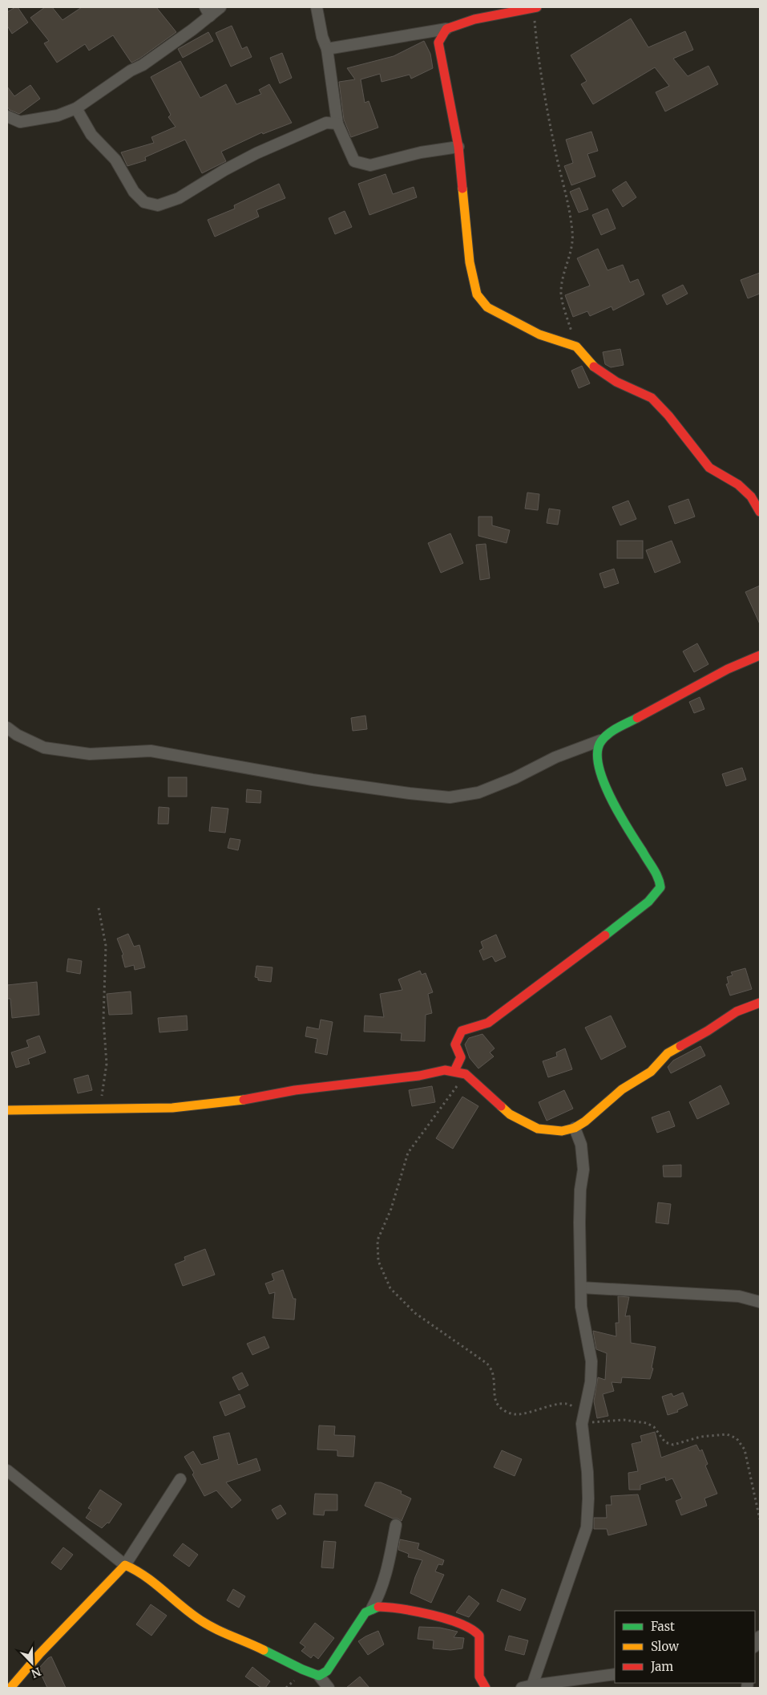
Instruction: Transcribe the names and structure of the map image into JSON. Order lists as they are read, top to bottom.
{
  "legend": ["Fast", "Slow", "Jam"],
  "north": "bottom right"
}
